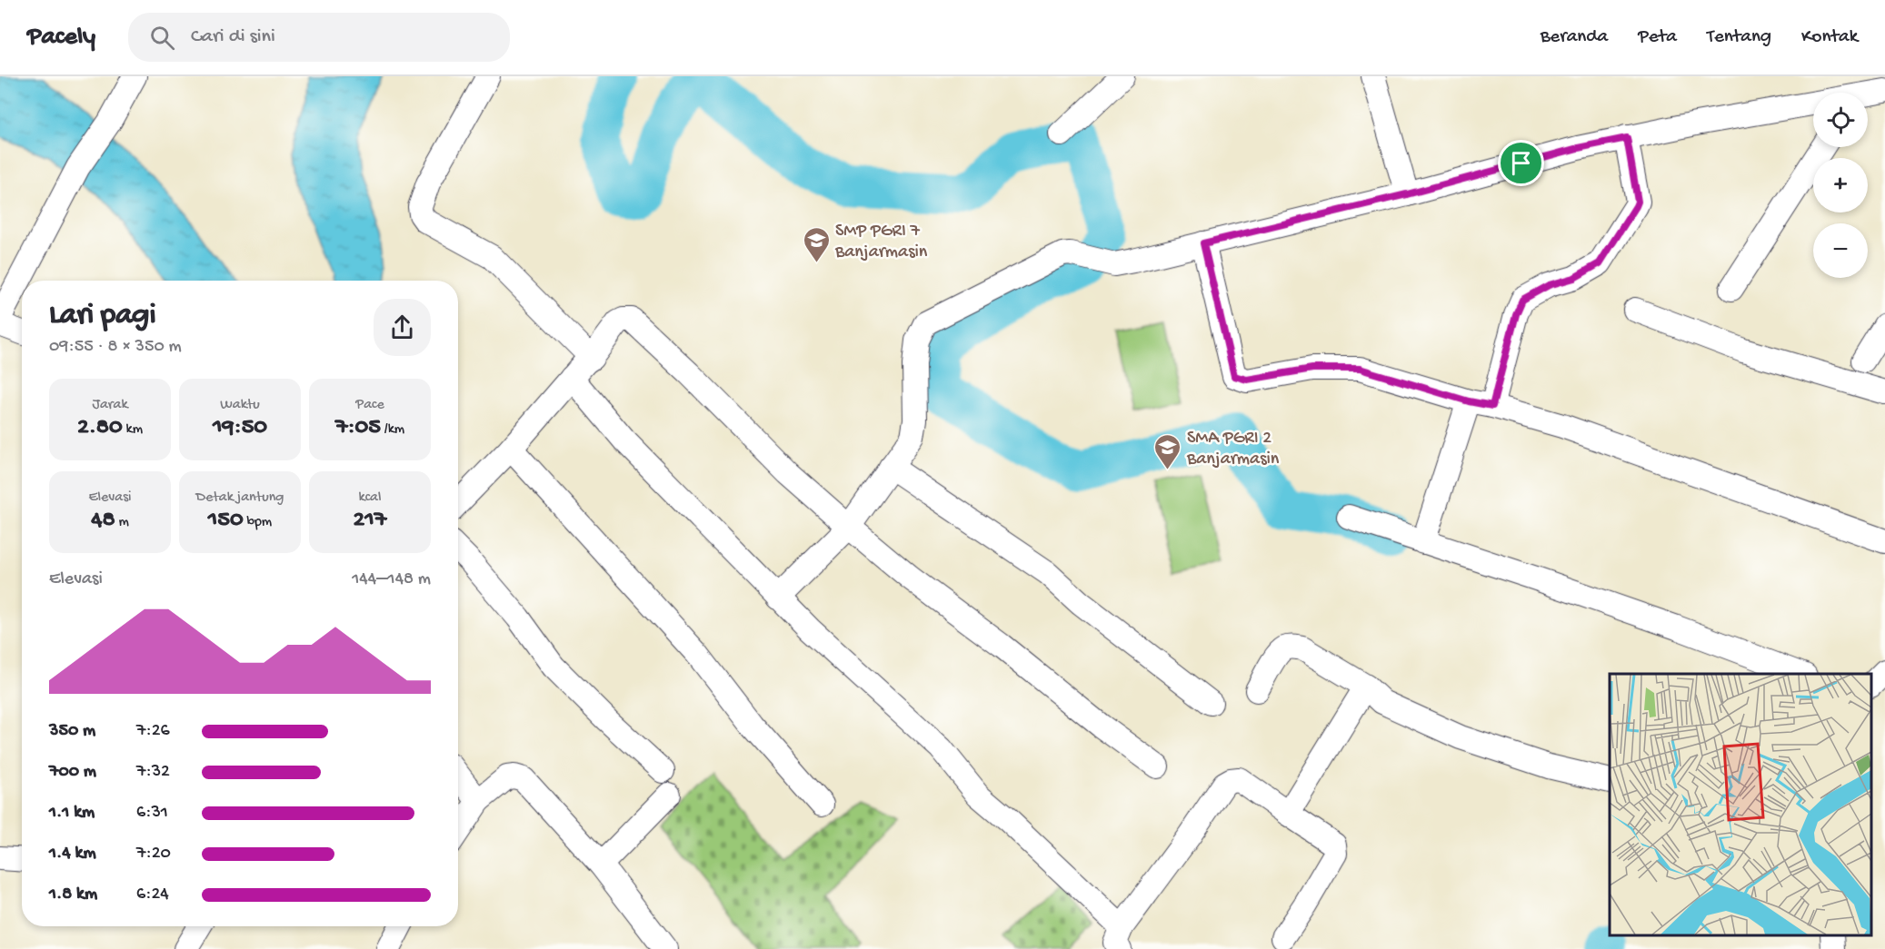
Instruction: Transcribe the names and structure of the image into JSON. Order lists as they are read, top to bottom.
{
  "places": {
    "school or university": ["SMP PGRI 7 Banjarmasin", "SMA PGRI 2 Banjarmasin"]
  },
  "page": {
    "header": "Pacely",
    "search": "Cari di sini",
    "nav": [
      "Beranda",
      "Peta",
      "Tentang",
      "Kontak"
    ],
    "map_buttons": ["+", "−"],
    "heading": ["Lari pagi", "09:55 · 8 × 350 m"],
    "stats": [
      ["Jarak", "2.80 km"],
      ["Waktu", "19:50"],
      ["Pace", "7:05 /km"],
      ["Elevasi", "48 m"],
      ["Detak jantung", "150 bpm"],
      ["kcal", "217"]
    ],
    "chart": ["Elevasi", "144–148 m"],
    "list": [
      {
        "name": "350 m",
        "note": "7:26"
      },
      {
        "name": "700 m",
        "note": "7:32"
      },
      {
        "name": "1.1 km",
        "note": "6:31"
      },
      {
        "name": "1.4 km",
        "note": "7:20"
      },
      {
        "name": "1.8 km",
        "note": "6:24"
      }
    ]
  }
}
